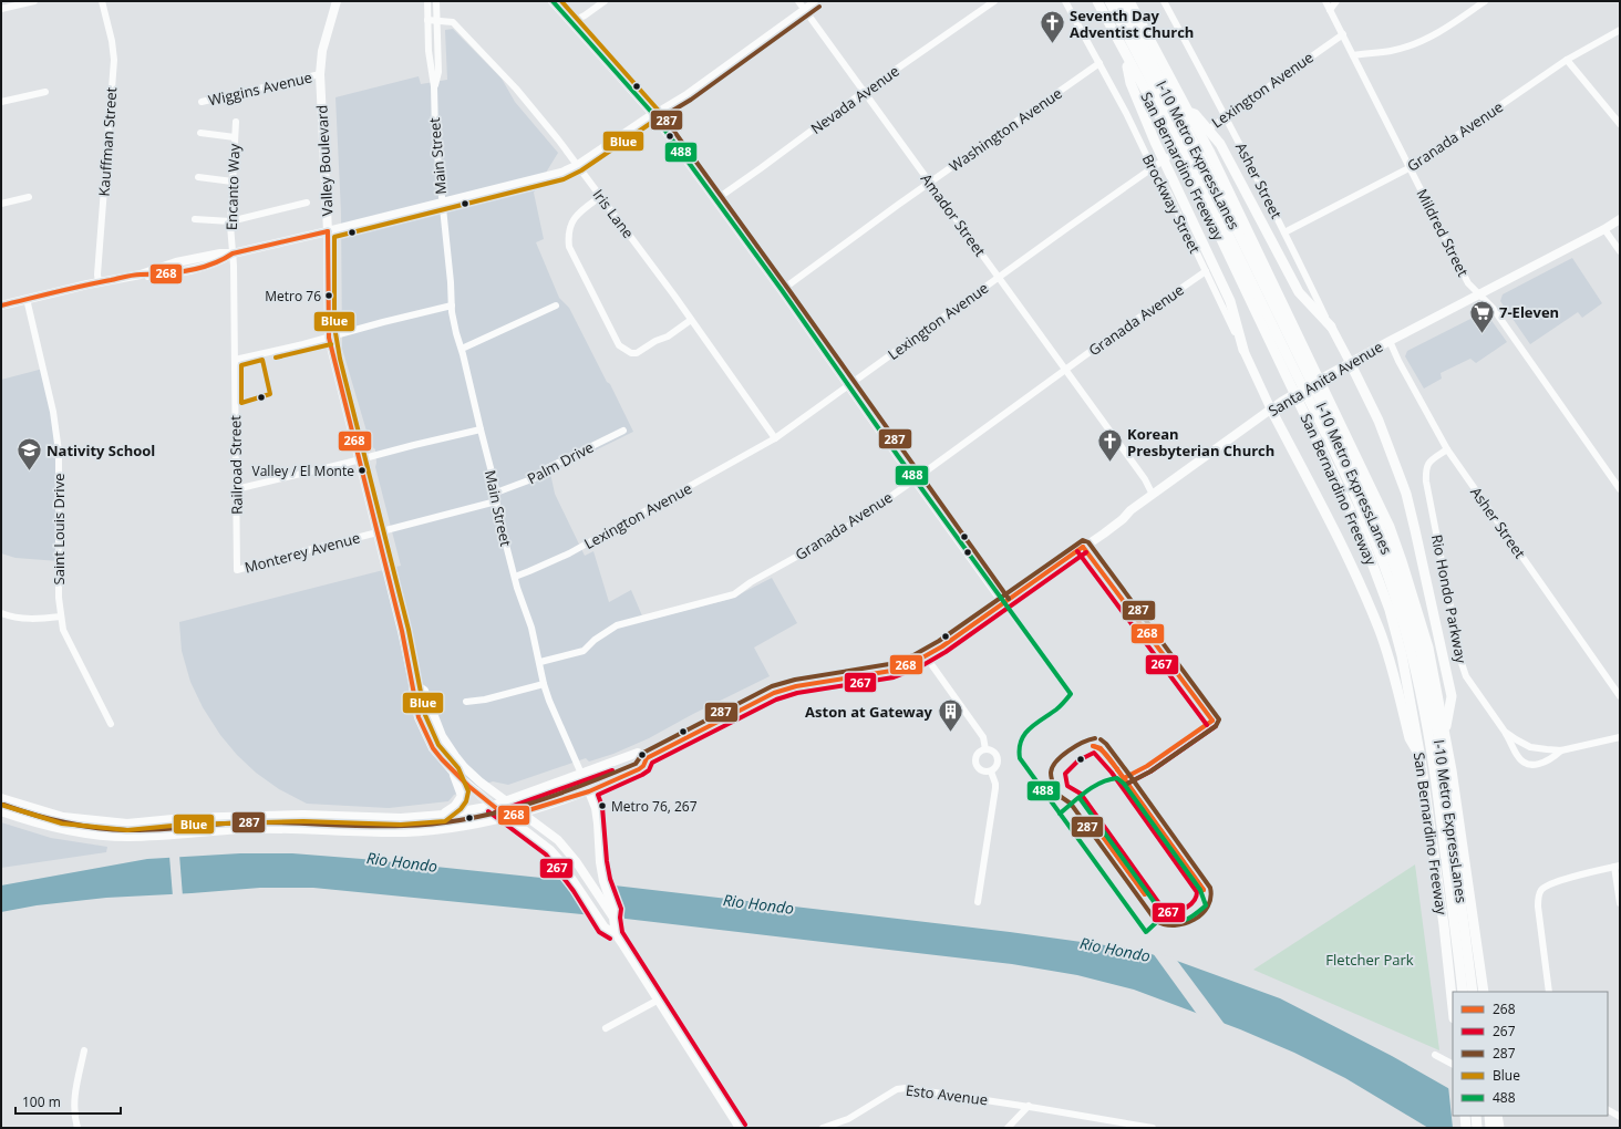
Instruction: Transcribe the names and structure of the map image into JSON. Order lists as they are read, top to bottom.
{
  "streets": {
    "highway": ["I-10 Metro ExpressLanes", "San Bernardino Freeway"],
    "main road": [
      "Main Street",
      "Valley Boulevard",
      "Asher Street",
      "Brockway Street",
      "Santa Anita Avenue"
    ],
    "street": [
      "Wiggins Avenue",
      "Lexington Avenue",
      "Nevada Avenue",
      "Washington Avenue",
      "Granada Avenue",
      "Kauffman Street",
      "Encanto Way",
      "Iris Lane",
      "Amador Street",
      "Mildred Street",
      "Palm Drive",
      "Railroad Street",
      "Saint Louis Drive",
      "Monterey Avenue",
      "Rio Hondo Parkway",
      "Esto Avenue"
    ]
  },
  "crossings": [
    ["Wiggins Avenue", "Valley Boulevard"],
    ["Lexington Avenue", "Main Street"],
    ["Lexington Avenue", "Asher Street"],
    ["Lexington Avenue", "Brockway Street"],
    ["Lexington Avenue", "Iris Lane"],
    ["Lexington Avenue", "Amador Street"],
    ["Lexington Avenue", "Mildred Street"],
    ["Nevada Avenue", "Amador Street"],
    ["Washington Avenue", "Brockway Street"],
    ["Washington Avenue", "Amador Street"],
    ["Granada Avenue", "Main Street"],
    ["Granada Avenue", "Asher Street"],
    ["Granada Avenue", "Brockway Street"],
    ["Granada Avenue", "Amador Street"],
    ["Granada Avenue", "Mildred Street"],
    ["I-10 Metro ExpressLanes", "San Bernardino Freeway"],
    ["Main Street", "Valley Boulevard"],
    ["Main Street", "Iris Lane"],
    ["Main Street", "Santa Anita Avenue"],
    ["Main Street", "Palm Drive"],
    ["Main Street", "Monterey Avenue"],
    ["Valley Boulevard", "Santa Anita Avenue"],
    ["Valley Boulevard", "Monterey Avenue"],
    ["Asher Street", "Santa Anita Avenue"],
    ["Asher Street", "Rio Hondo Parkway"],
    ["Encanto Way", "Railroad Street"],
    ["Brockway Street", "Santa Anita Avenue"],
    ["Amador Street", "Santa Anita Avenue"],
    ["Mildred Street", "Santa Anita Avenue"],
    ["Railroad Street", "Monterey Avenue"]
  ],
  "water": ["Rio Hondo"],
  "parks": ["Fletcher Park"],
  "places": {
    "church": ["Seventh Day Adventist Church", "Korean Presbyterian Church"],
    "other": ["Metro 76", "Valley / El Monte", "Metro 76, 267"],
    "supermarket": ["7-Eleven"],
    "school or university": ["Nativity School"],
    "building": ["Aston at Gateway"]
  },
  "lines": [
    "transit line Blue",
    "transit line 488",
    "transit line 287",
    "transit line 268",
    "transit line 267"
  ],
  "legend": [
    "268",
    "267",
    "287",
    "Blue",
    "488"
  ],
  "scale_bar": "100 m"
}
